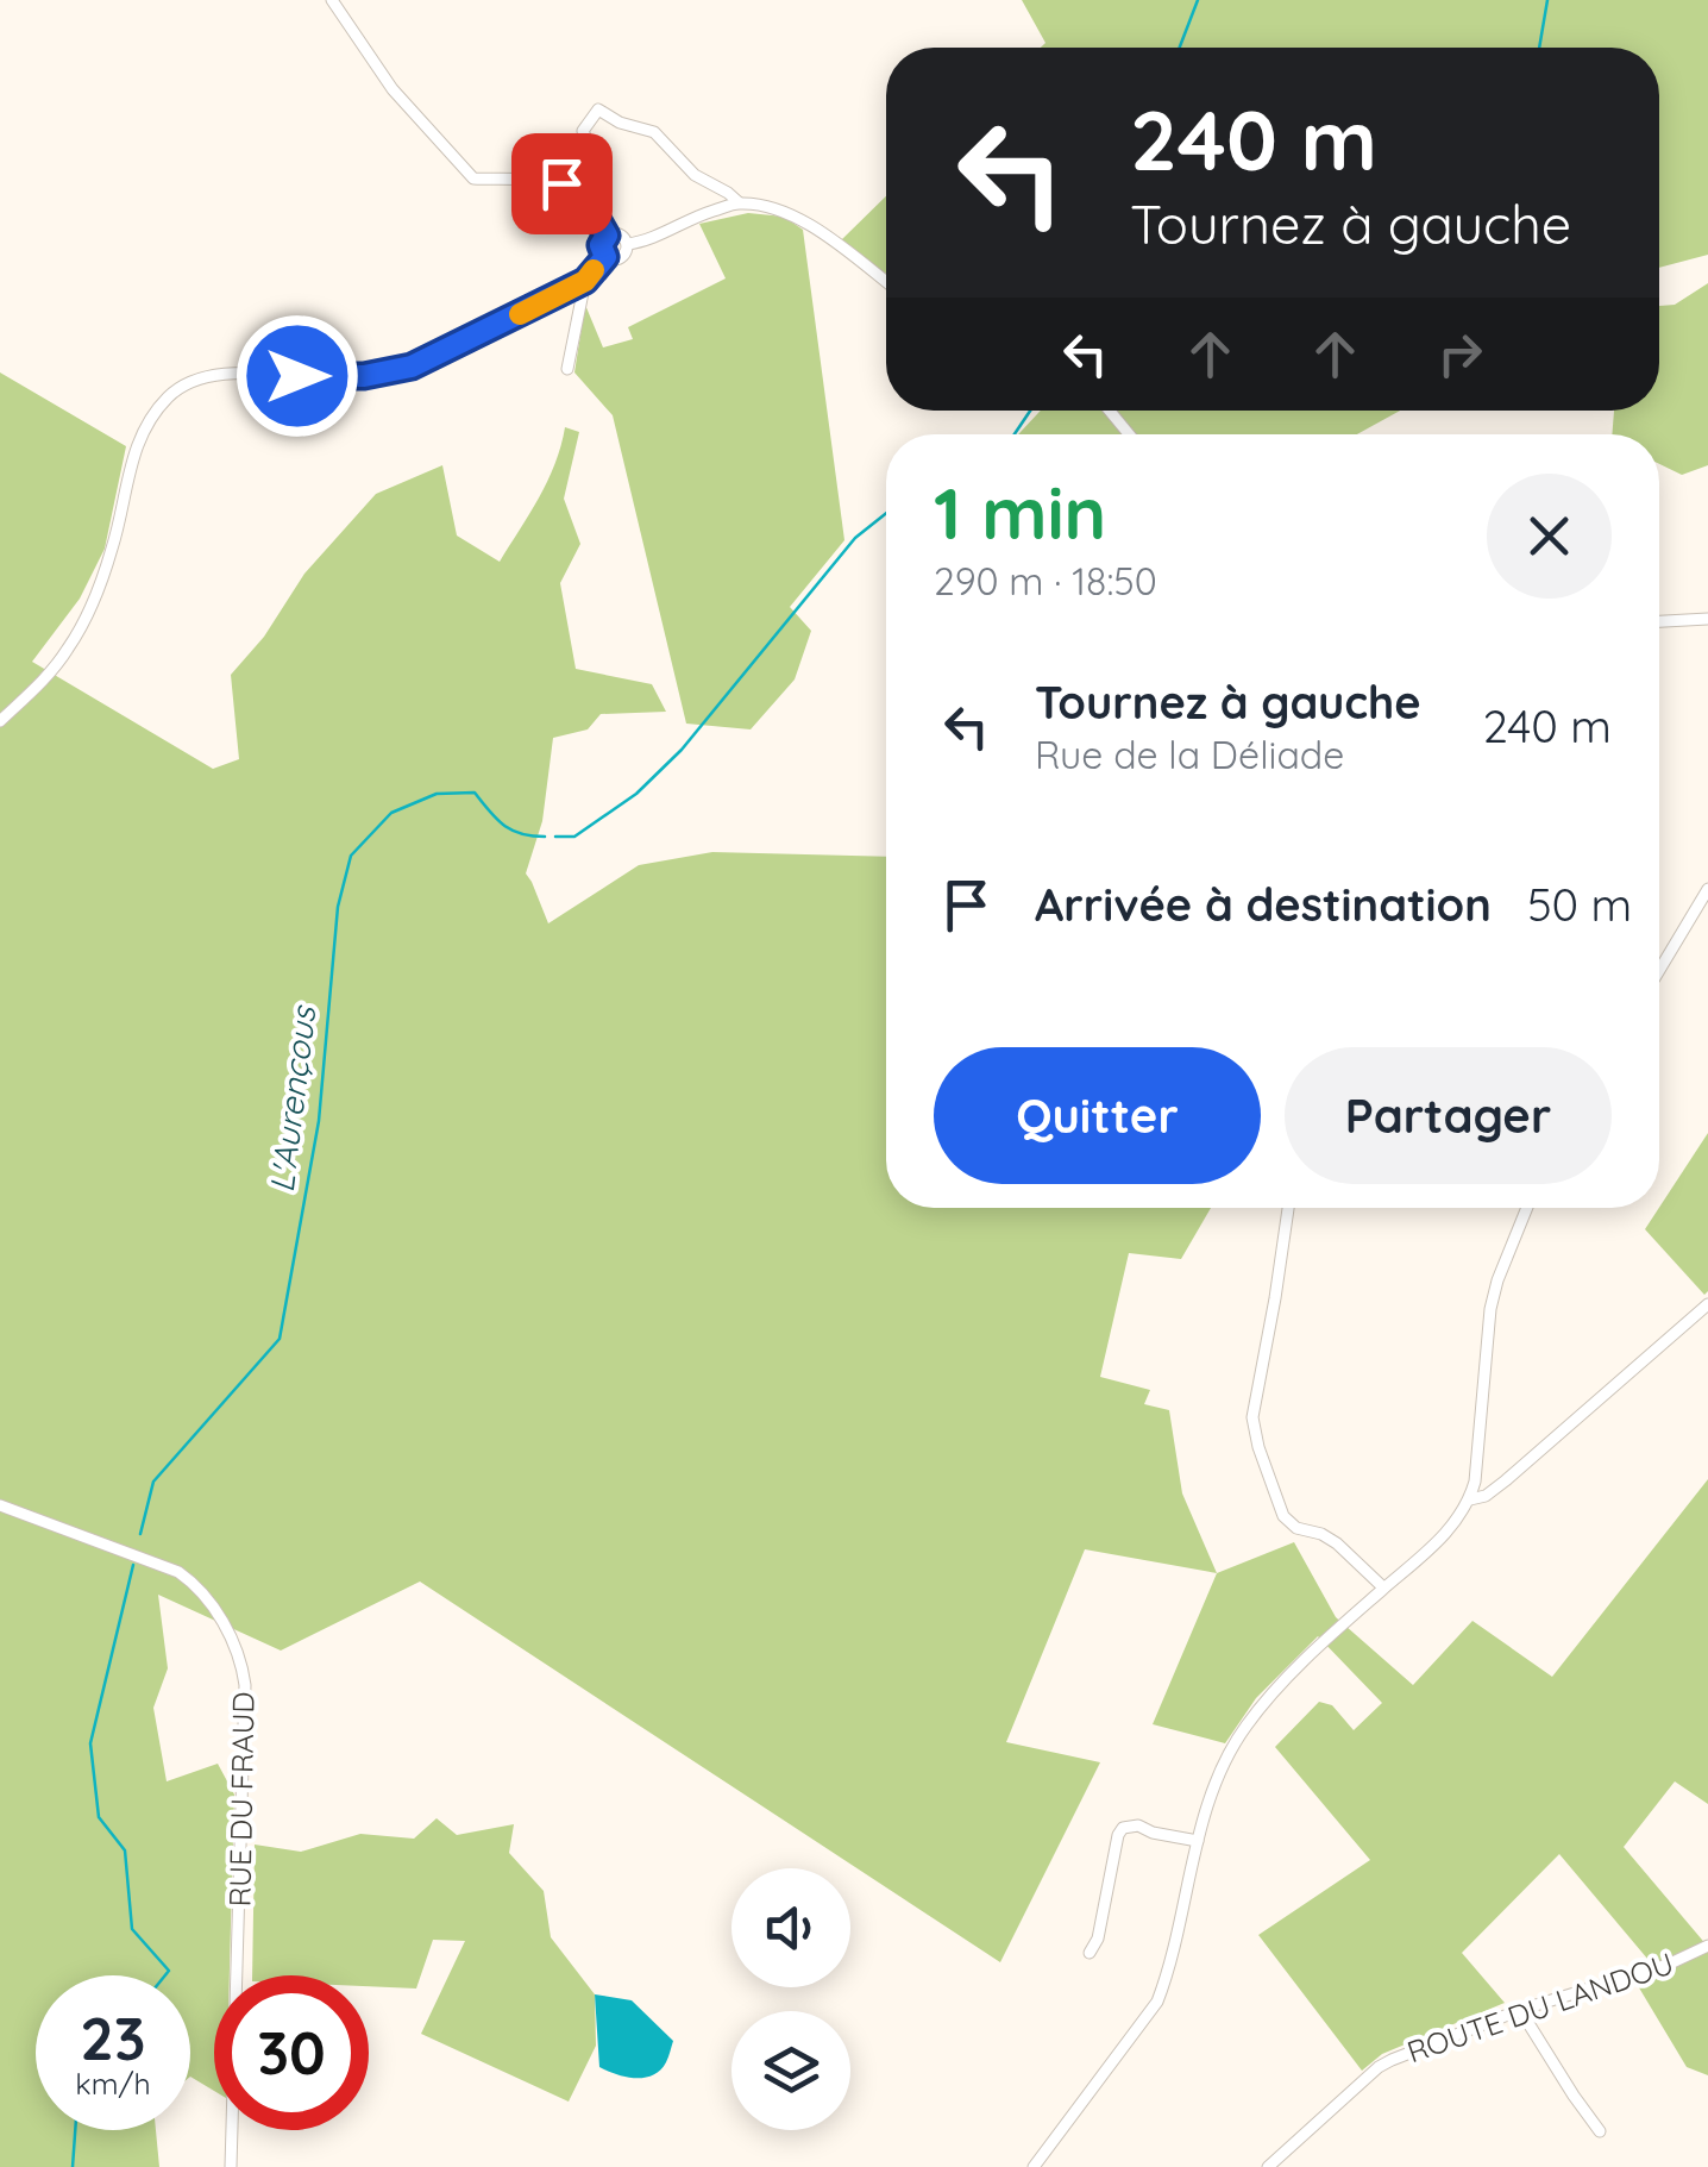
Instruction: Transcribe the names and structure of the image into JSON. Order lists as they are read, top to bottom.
{
  "streets": {
    "street": ["RUE DU FRAUD", "ROUTE DU LANDOU"]
  },
  "water": ["L'Aurençous"],
  "page": {
    "turn": ["240 m", "Tournez à gauche"],
    "heading": ["1 min", "290 m · 18:50"],
    "list": [
      {
        "name": "Tournez à gauche",
        "note": "Rue de la Déliade",
        "value": "240 m"
      },
      {
        "name": "Arrivée à destination",
        "value": "50 m"
      }
    ],
    "buttons": ["Quitter", "Partager"],
    "speed": "23 km/h",
    "limit": "30"
  }
}
